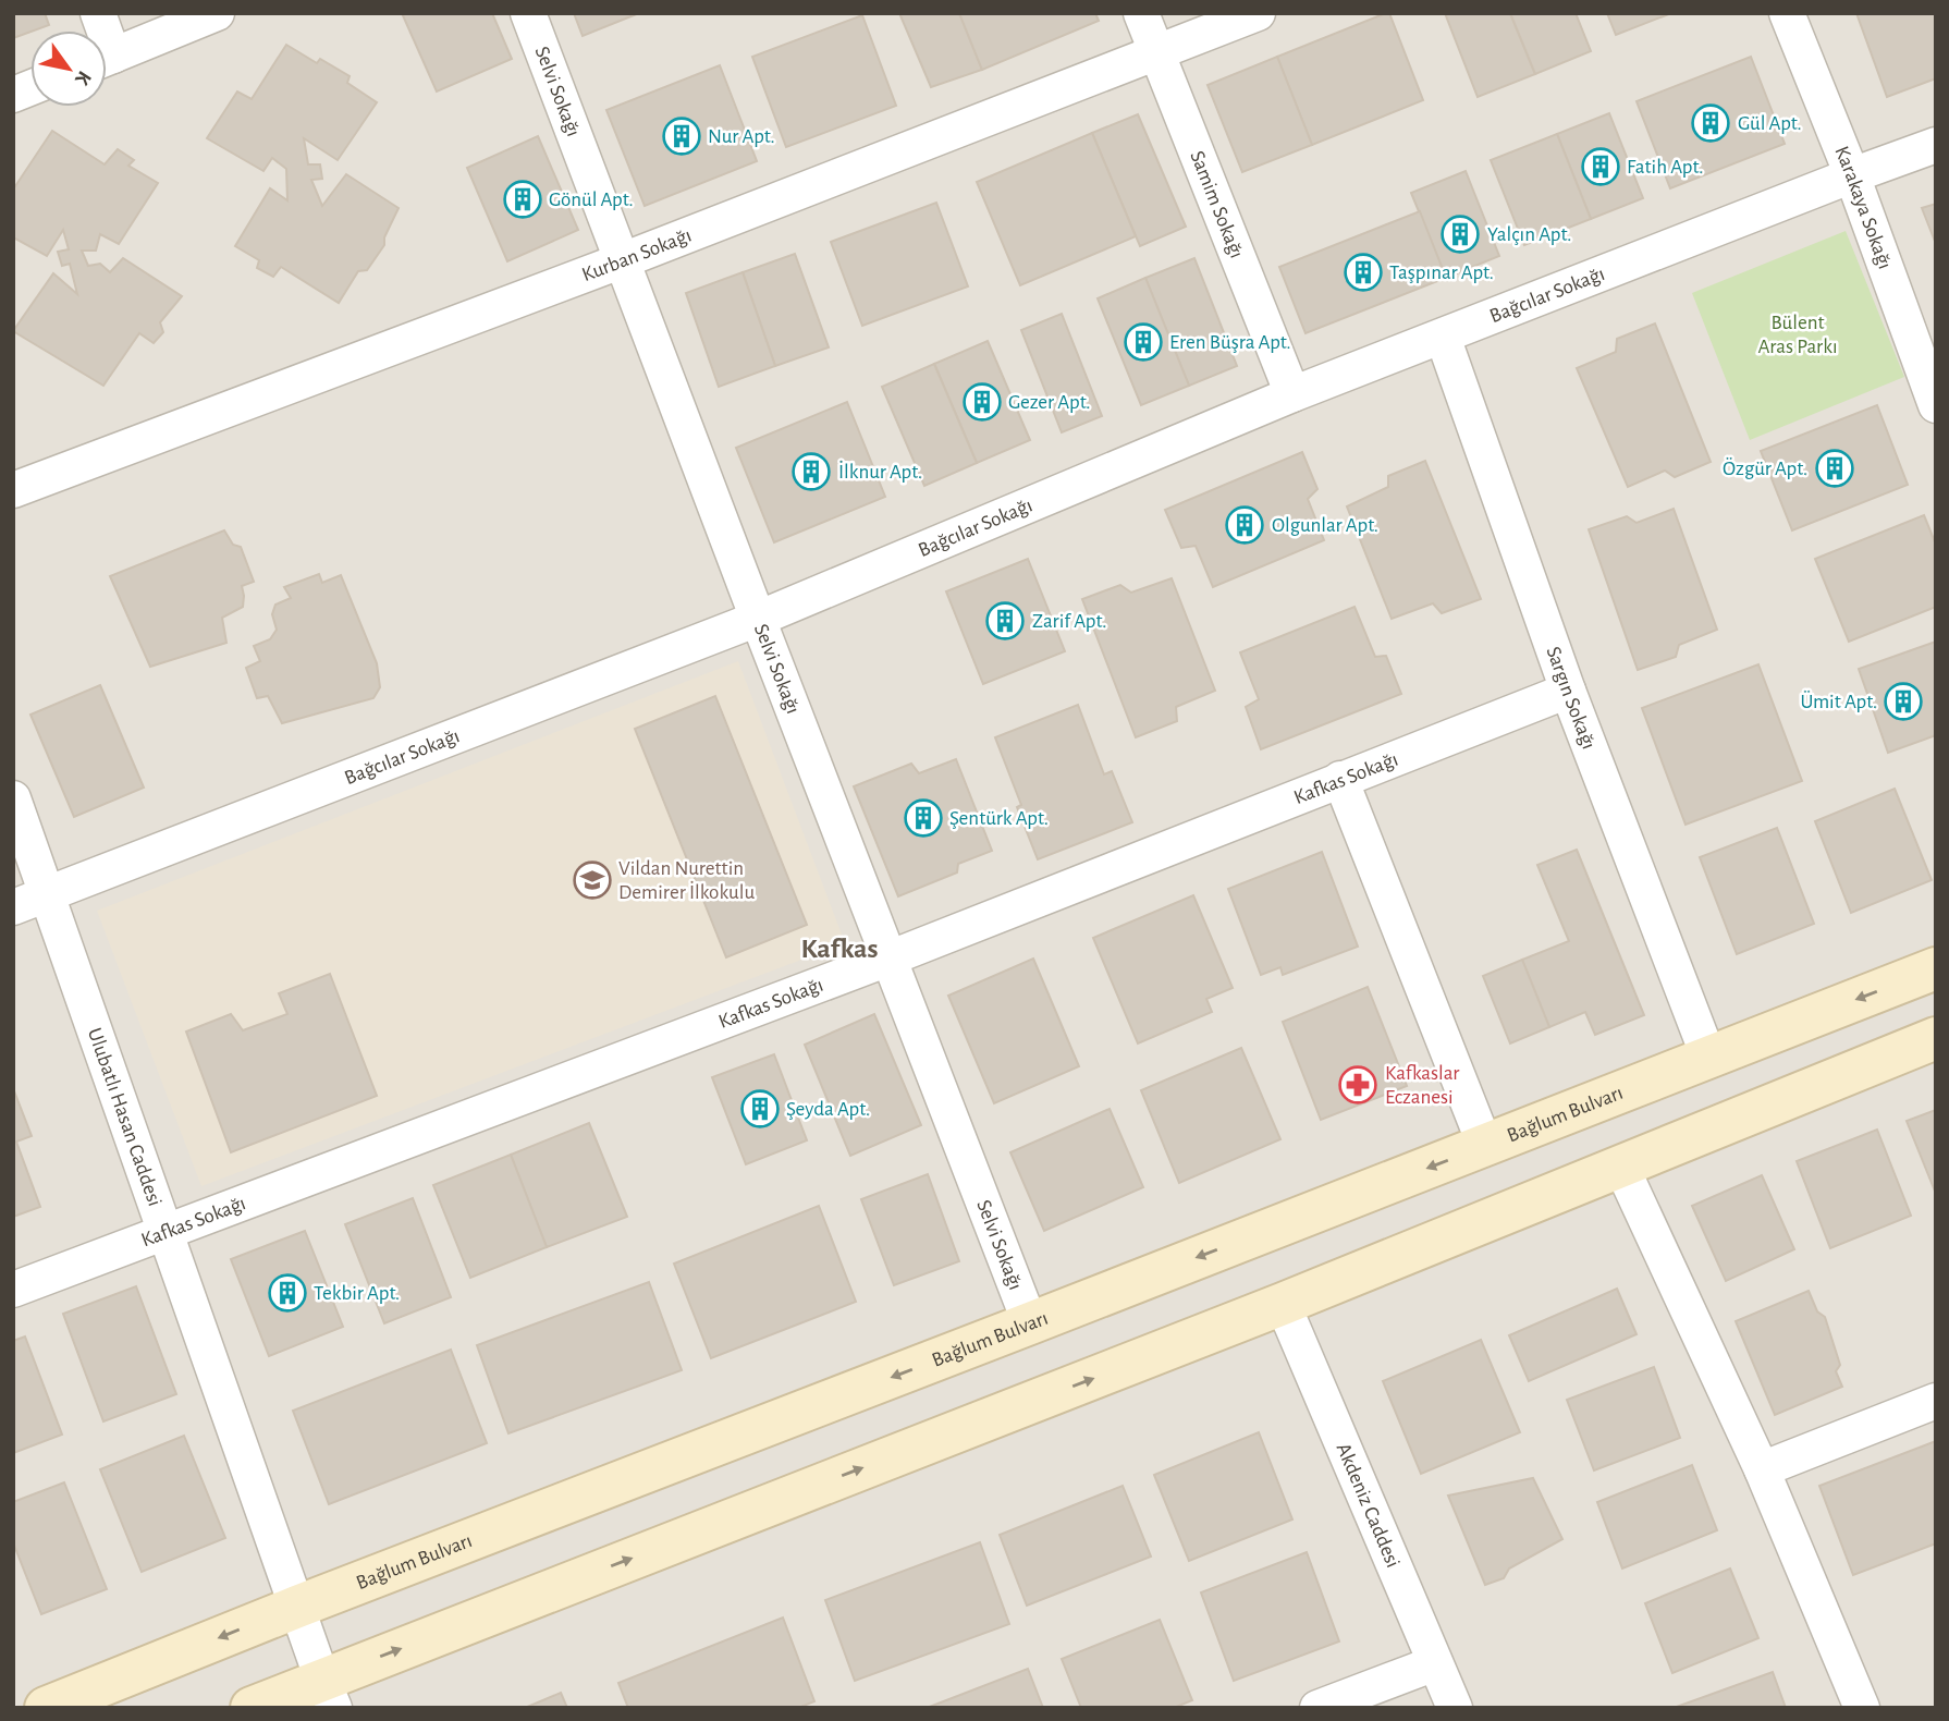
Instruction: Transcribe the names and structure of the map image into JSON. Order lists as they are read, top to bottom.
{
  "streets": {
    "main road": ["Bağlum Bulvarı"],
    "street": [
      "Selvi Sokağı",
      "Samim Sokağı",
      "Karakaya Sokağı",
      "Kurban Sokağı",
      "Bağcılar Sokağı",
      "Sargın Sokağı",
      "Kafkas Sokağı",
      "Ulubatlı Hasan Caddesi",
      "Akdeniz Caddesi"
    ]
  },
  "crossings": [
    ["Selvi Sokağı", "Kurban Sokağı"],
    ["Selvi Sokağı", "Bağcılar Sokağı"],
    ["Selvi Sokağı", "Kafkas Sokağı"],
    ["Selvi Sokağı", "Bağlum Bulvarı"],
    ["Samim Sokağı", "Kurban Sokağı"],
    ["Samim Sokağı", "Bağcılar Sokağı"],
    ["Karakaya Sokağı", "Bağcılar Sokağı"],
    ["Bağcılar Sokağı", "Sargın Sokağı"],
    ["Bağcılar Sokağı", "Ulubatlı Hasan Caddesi"],
    ["Sargın Sokağı", "Kafkas Sokağı"],
    ["Sargın Sokağı", "Bağlum Bulvarı"],
    ["Kafkas Sokağı", "Ulubatlı Hasan Caddesi"],
    ["Bağlum Bulvarı", "Ulubatlı Hasan Caddesi"]
  ],
  "districts": ["Kafkas"],
  "parks": ["Bülent Aras Parkı"],
  "places": {
    "building": [
      "Gül Apt.",
      "Nur Apt.",
      "Fatih Apt.",
      "Gönül Apt.",
      "Yalçın Apt.",
      "Taşpınar Apt.",
      "Eren Büşra Apt.",
      "Gezer Apt.",
      "Özgür Apt.",
      "İlknur Apt.",
      "Olgunlar Apt.",
      "Zarif Apt.",
      "Ümit Apt.",
      "Şentürk Apt.",
      "Şeyda Apt.",
      "Tekbir Apt."
    ],
    "school or university": ["Vildan Nurettin Demirer İlkokulu"],
    "pharmacy": ["Kafkaslar Eczanesi"]
  },
  "north": "bottom right"
}
